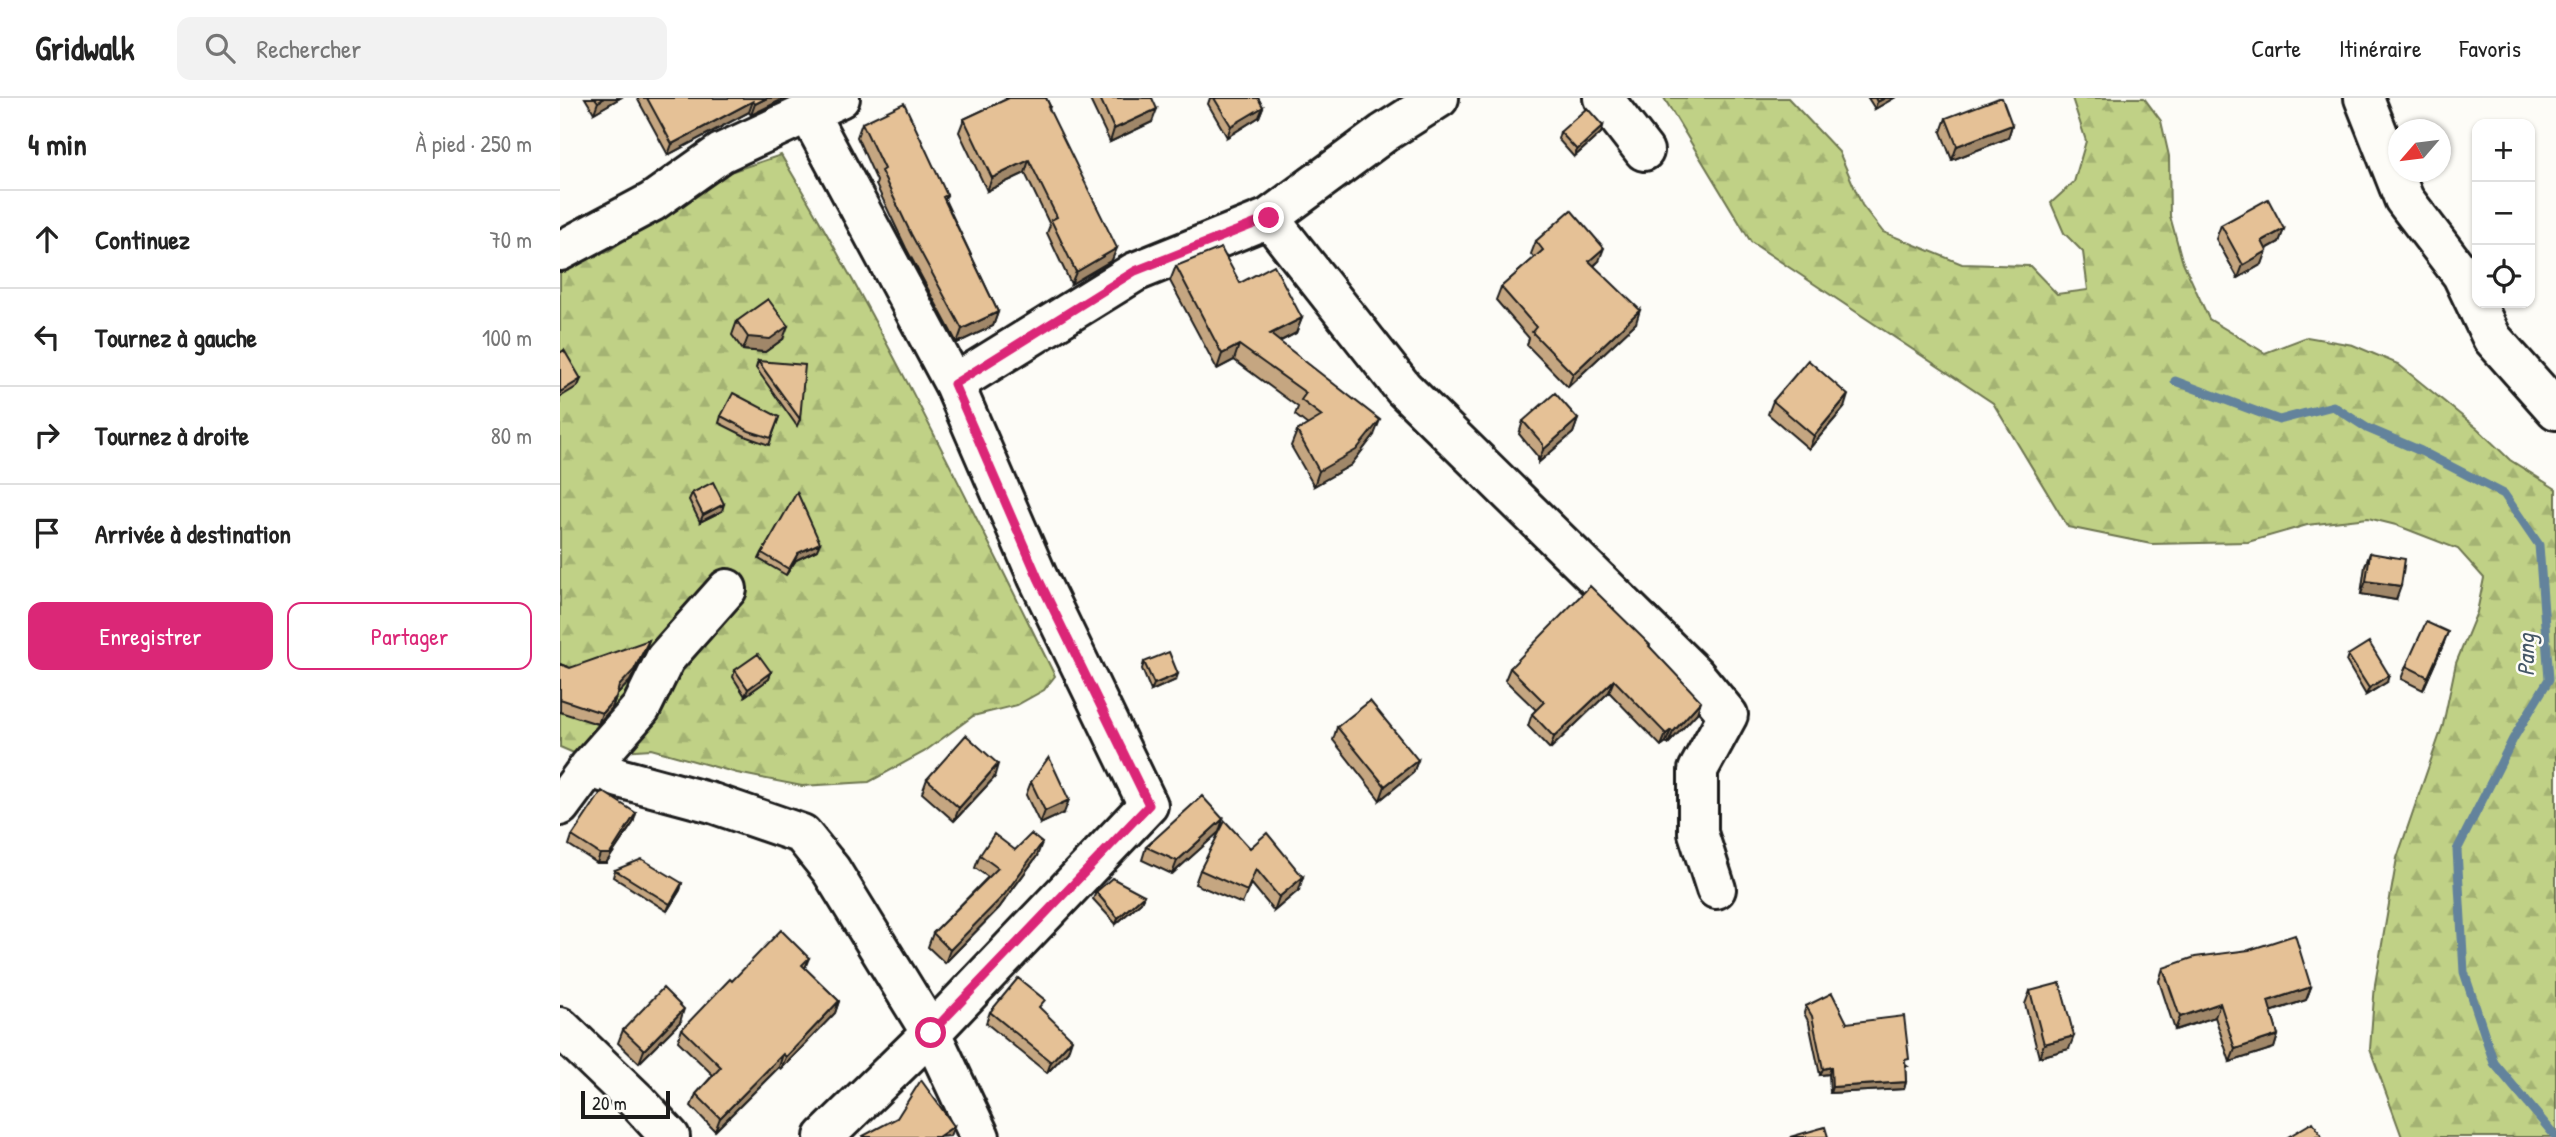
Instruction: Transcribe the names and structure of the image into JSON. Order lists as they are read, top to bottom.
{
  "water": ["Pang"],
  "scale_bar": "20 m",
  "north": "bottom left",
  "page": {
    "header": "Gridwalk",
    "search": "Rechercher",
    "nav": ["Carte", "Itinéraire", "Favoris"],
    "heading": ["4 min", "À pied · 250 m"],
    "map_buttons": ["+", "−"],
    "list": [
      ["Continuez", "70 m"],
      ["Tournez à gauche", "100 m"],
      ["Tournez à droite", "80 m"],
      "Arrivée à destination"
    ],
    "buttons": ["Enregistrer", "Partager"],
    "scale": "20 m"
  }
}
